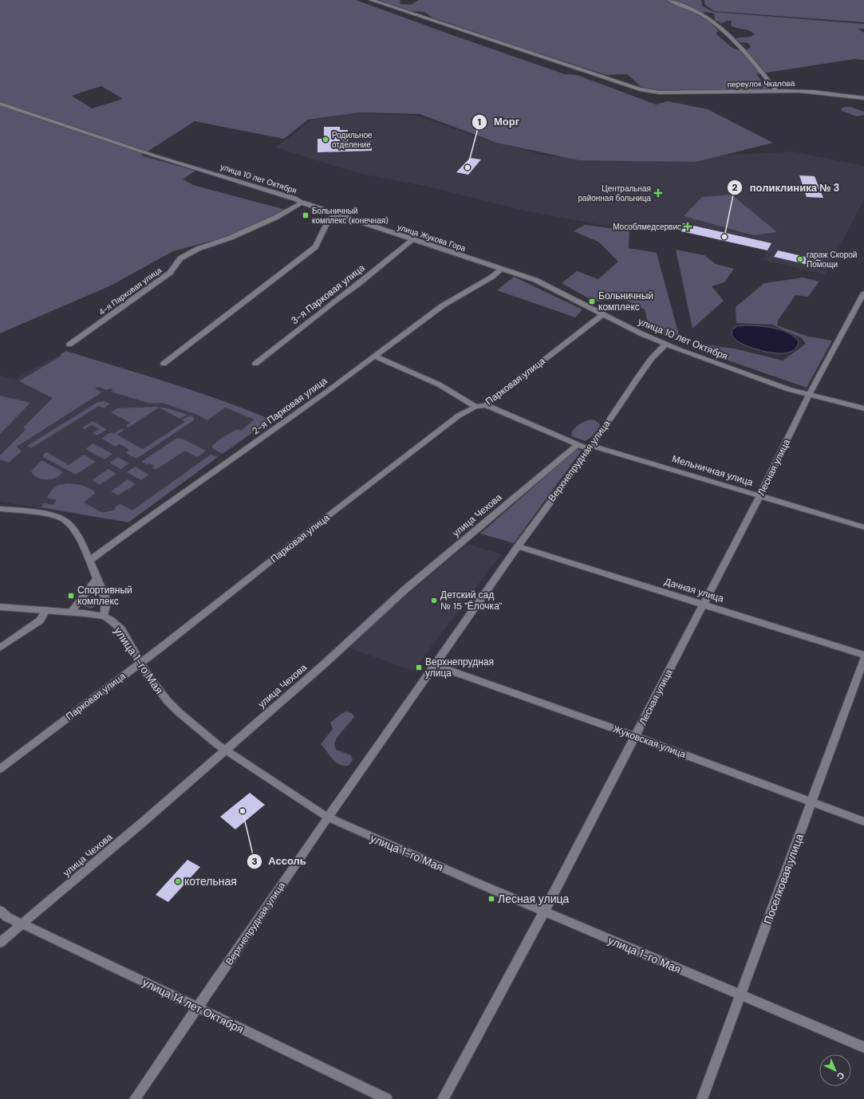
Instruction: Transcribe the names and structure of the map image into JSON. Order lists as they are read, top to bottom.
{
  "streets": {
    "street": [
      "переулок Чкалова",
      "улица 10 лет Октября",
      "улица Жукова Гора",
      "4-я Парковая улица",
      "3-я Парковая улица",
      "Парковая улица",
      "2-я Парковая улица",
      "Верхнепрудная улица",
      "Лесная улица",
      "Мельничная улица",
      "улица Чехова",
      "Дачная улица",
      "улица 1-го Мая",
      "Жуковская улица",
      "Поселковая улица",
      "улица 14 лет Октября"
    ]
  },
  "crossings": [
    ["улица 10 лет Октября", "улица Жукова Гора"],
    ["улица 10 лет Октября", "4-я Парковая улица"],
    ["улица 10 лет Октября", "Парковая улица"],
    ["улица 10 лет Октября", "2-я Парковая улица"],
    ["улица 10 лет Октября", "Верхнепрудная улица"],
    ["улица 10 лет Октября", "Лесная улица"],
    ["улица Жукова Гора", "4-я Парковая улица"],
    ["улица Жукова Гора", "3-я Парковая улица"],
    ["улица Жукова Гора", "2-я Парковая улица"],
    ["Парковая улица", "Мельничная улица"],
    ["Парковая улица", "улица 1-го Мая"],
    ["Верхнепрудная улица", "Мельничная улица"],
    ["Верхнепрудная улица", "Дачная улица"],
    ["Верхнепрудная улица", "улица 1-го Мая"],
    ["Верхнепрудная улица", "Жуковская улица"],
    ["Верхнепрудная улица", "улица 14 лет Октября"],
    ["Лесная улица", "Мельничная улица"],
    ["Лесная улица", "Дачная улица"],
    ["Лесная улица", "улица 1-го Мая"],
    ["Лесная улица", "Жуковская улица"],
    ["Мельничная улица", "улица Чехова"],
    ["улица Чехова", "улица 1-го Мая"],
    ["улица Чехова", "улица 14 лет Октября"],
    ["улица 1-го Мая", "Поселковая улица"],
    ["Жуковская улица", "Поселковая улица"]
  ],
  "places": {
    "other": [
      "Родильное отделение",
      "Морг",
      "поликлиника № 3",
      "гараж Скорой Помощи",
      "Детский сад № 15 \"Ёлочка\"",
      "Ассоль",
      "котельная"
    ],
    "health": ["Центральная районная больница", "Мособлмедсервис"],
    "transit": [
      "Больничный комплекс (конечная)",
      "Больничный комплекс",
      "Спортивный комплекс",
      "Верхнепрудная улица",
      "Лесная улица"
    ]
  },
  "north": "bottom right"
}
